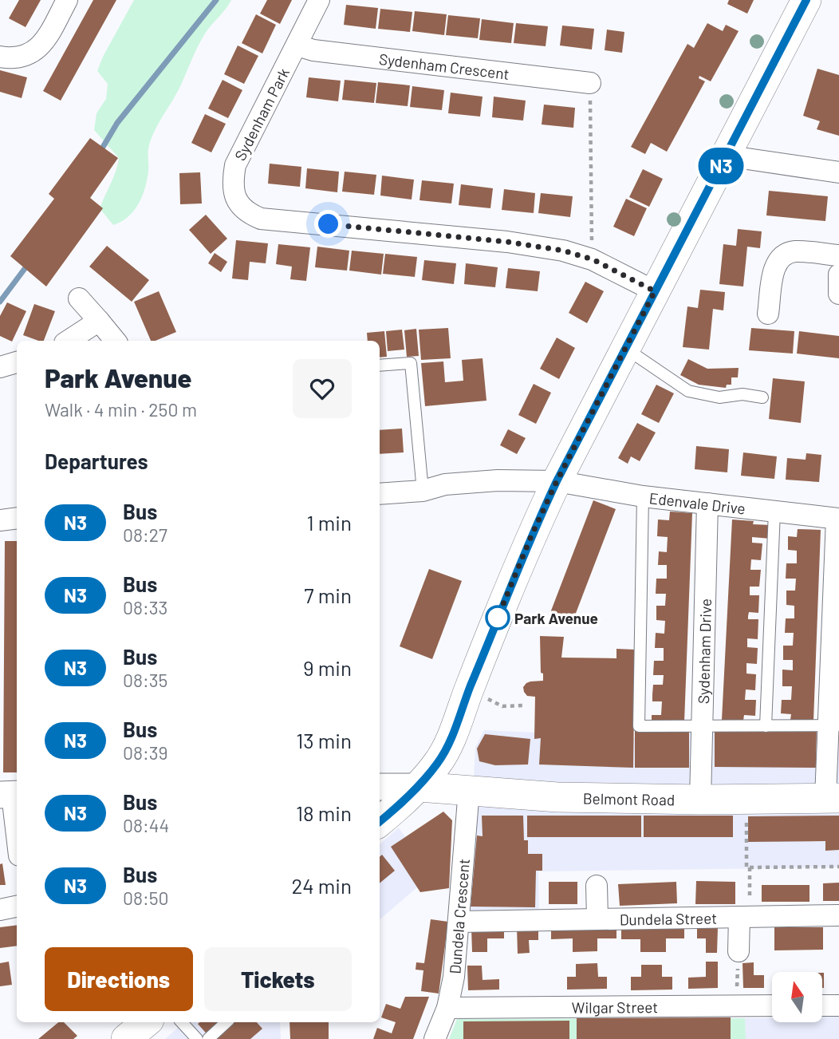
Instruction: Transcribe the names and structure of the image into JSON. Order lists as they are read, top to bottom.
{
  "streets": {
    "main road": ["Belmont Road"],
    "street": [
      "Sydenham Crescent",
      "Sydenham Park",
      "Edenvale Drive",
      "Sydenham Drive",
      "Dundela Crescent",
      "Dundela Street",
      "Wilgar Street"
    ]
  },
  "crossings": [
    ["Sydenham Crescent", "Sydenham Park"],
    ["Edenvale Drive", "Sydenham Drive"],
    ["Sydenham Drive", "Belmont Road"],
    ["Belmont Road", "Dundela Crescent"],
    ["Dundela Crescent", "Dundela Street"],
    ["Dundela Crescent", "Wilgar Street"]
  ],
  "places": ["Park Avenue"],
  "lines": ["bus line N3"],
  "north": "top",
  "page": {
    "on_map": "N3",
    "heading": [
      ["Park Avenue", "Walk · 4 min · 250 m"],
      "Departures"
    ],
    "list": [
      {
        "mark": "N3",
        "name": "Bus",
        "note": "08:27",
        "value": "1 min"
      },
      {
        "mark": "N3",
        "name": "Bus",
        "note": "08:33",
        "value": "7 min"
      },
      {
        "mark": "N3",
        "name": "Bus",
        "note": "08:35",
        "value": "9 min"
      },
      {
        "mark": "N3",
        "name": "Bus",
        "note": "08:39",
        "value": "13 min"
      },
      {
        "mark": "N3",
        "name": "Bus",
        "note": "08:44",
        "value": "18 min"
      },
      {
        "mark": "N3",
        "name": "Bus",
        "note": "08:50",
        "value": "24 min"
      }
    ],
    "buttons": ["Directions", "Tickets"]
  }
}
